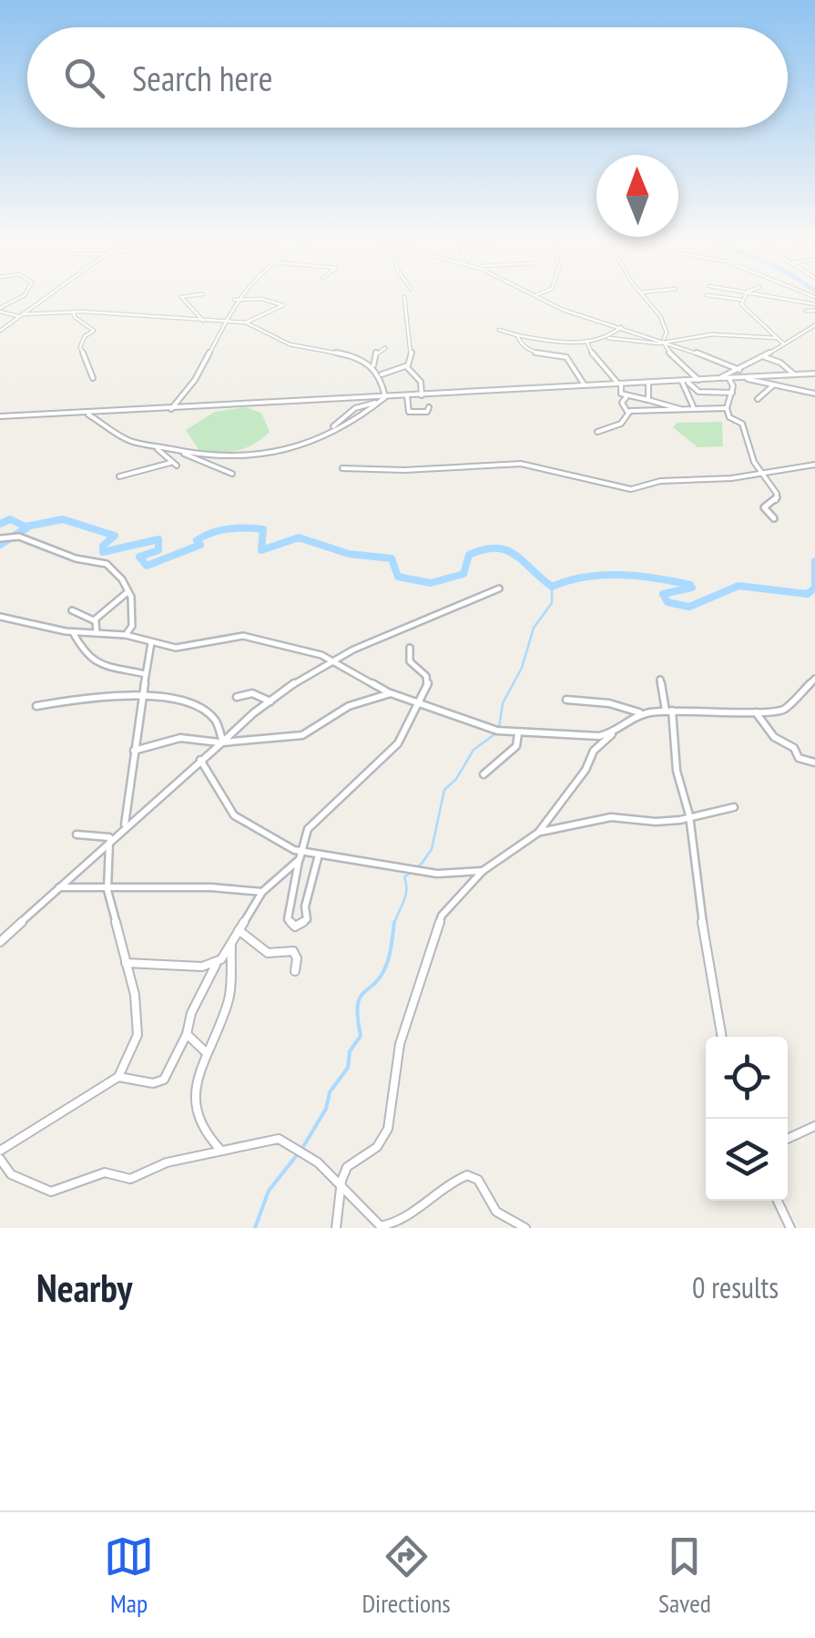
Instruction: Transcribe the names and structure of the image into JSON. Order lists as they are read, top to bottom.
{
  "north": "top",
  "page": {
    "search": "Search here",
    "heading": ["Nearby", "0 results"],
    "nav": ["Map", "Directions", "Saved"]
  }
}
